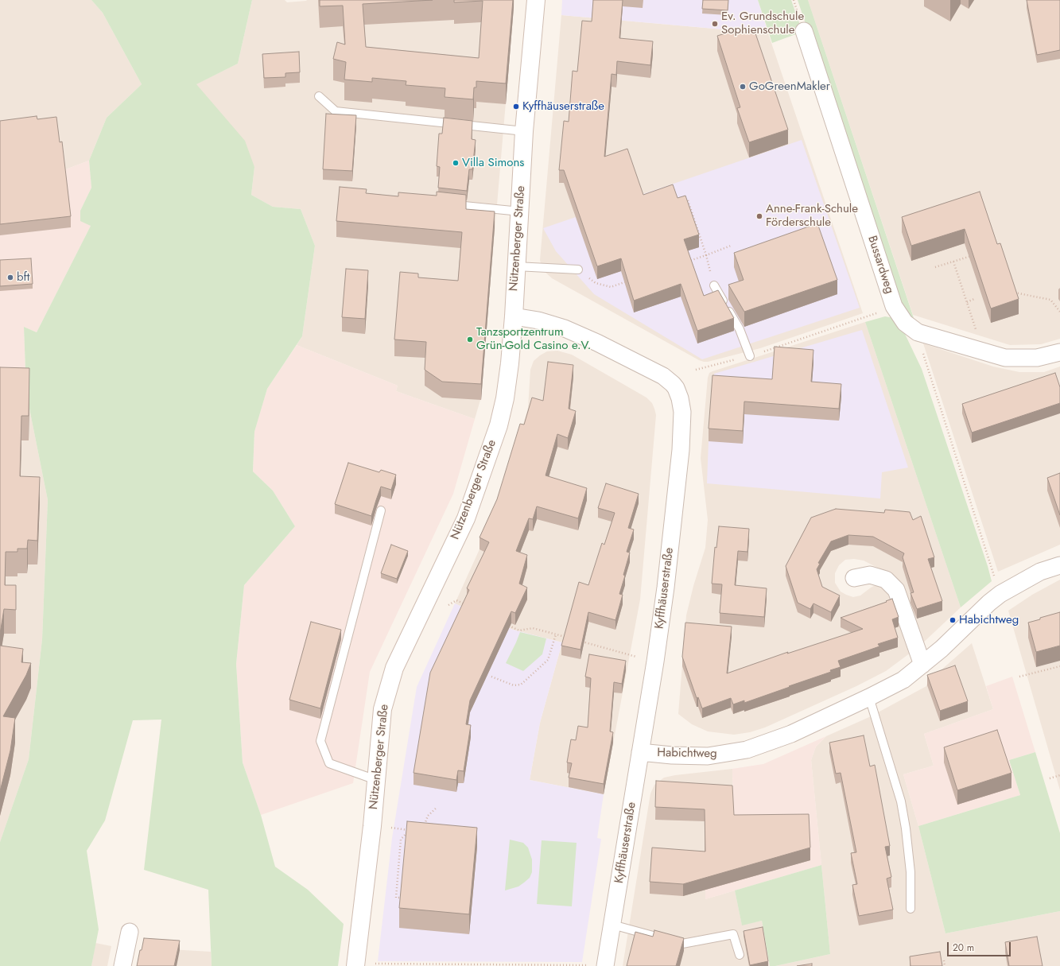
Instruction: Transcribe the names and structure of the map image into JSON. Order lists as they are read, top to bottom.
{
  "streets": {
    "street": [
      "Nützenberger Straße",
      "Bussardweg",
      "Kyffhäuserstraße",
      "Habichtweg"
    ]
  },
  "crossings": [
    ["Nützenberger Straße", "Kyffhäuserstraße"],
    ["Kyffhäuserstraße", "Habichtweg"]
  ],
  "places": [
    "Ev. Grundschule Sophienschule",
    "GoGreenMakler",
    "Kyffhäuserstraße",
    "Villa Simons",
    "Anne-Frank-Schule Förderschule",
    "bft",
    "Tanzsportzentrum Grün-Gold Casino e.V.",
    "Habichtweg"
  ],
  "scale_bar": "20 m"
}
